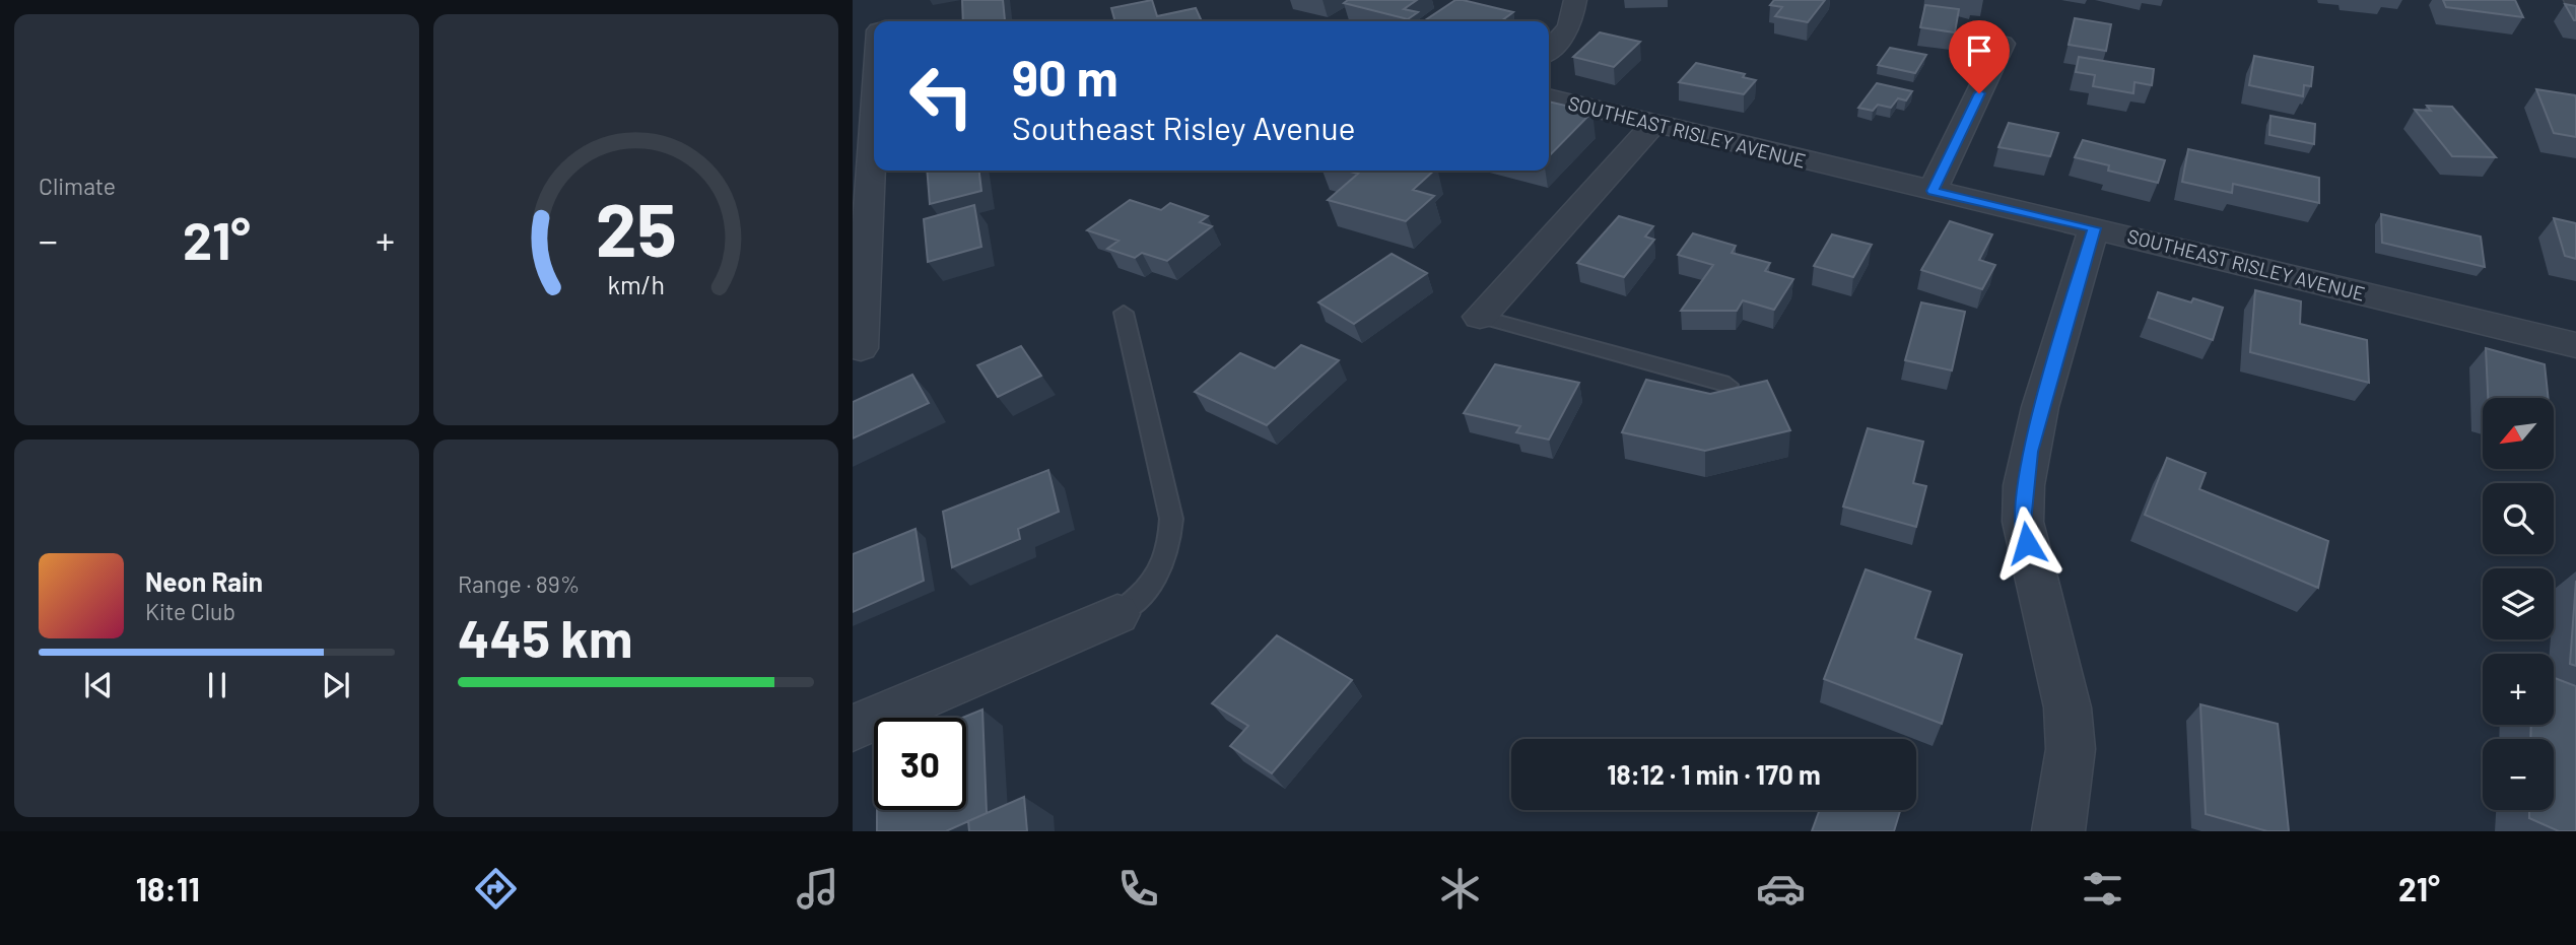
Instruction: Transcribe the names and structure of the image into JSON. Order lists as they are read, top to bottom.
{
  "streets": {
    "street": ["SOUTHEAST RISLEY AVENUE"]
  },
  "north": "bottom left",
  "page": {
    "tile": [
      "Climate",
      ["Range · 89%", "445 km"]
    ],
    "turn": ["90 m", "Southeast Risley Avenue"],
    "heat": ["−", "21°", "+"],
    "map_buttons": ["+", "−"],
    "song": ["Neon Rain", "Kite Club"],
    "limit": "30",
    "trip": "18:12 · 1 min · 170 m",
    "tabs": ["18:11", "21°"],
    "gauge": ["25", "km/h"]
  }
}
